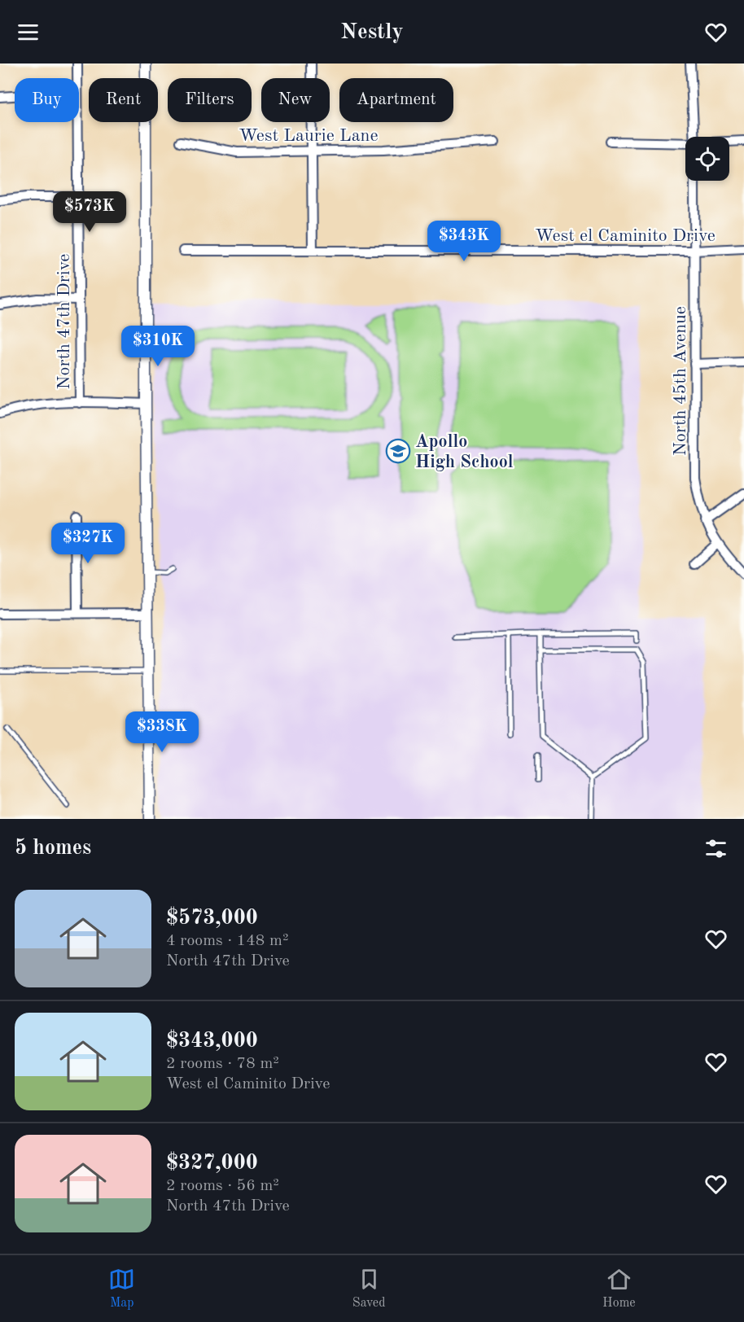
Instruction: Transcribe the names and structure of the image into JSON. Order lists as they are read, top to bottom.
{
  "streets": {
    "street": [
      "West Laurie Lane",
      "West el Caminito Drive",
      "North 47th Drive",
      "North 45th Avenue"
    ]
  },
  "crossings": [
    ["West el Caminito Drive", "North 45th Avenue"]
  ],
  "places": {
    "school or university": ["Apollo High School"]
  },
  "page": {
    "header": "Nestly",
    "chip": [
      "Buy",
      "Rent",
      "Filters",
      "New",
      "Apartment"
    ],
    "price": [
      "$573K",
      "$343K",
      "$310K",
      "$327K",
      "$338K"
    ],
    "heading": "5 homes",
    "list": [
      {
        "name": "$573,000",
        "note": "4 rooms · 148 m² · North 47th Drive"
      },
      {
        "name": "$343,000",
        "note": "2 rooms · 78 m² · West el Caminito Drive"
      },
      {
        "name": "$327,000",
        "note": "2 rooms · 56 m² · North 47th Drive"
      }
    ],
    "tabs": ["Map", "Saved", "Home"]
  }
}
